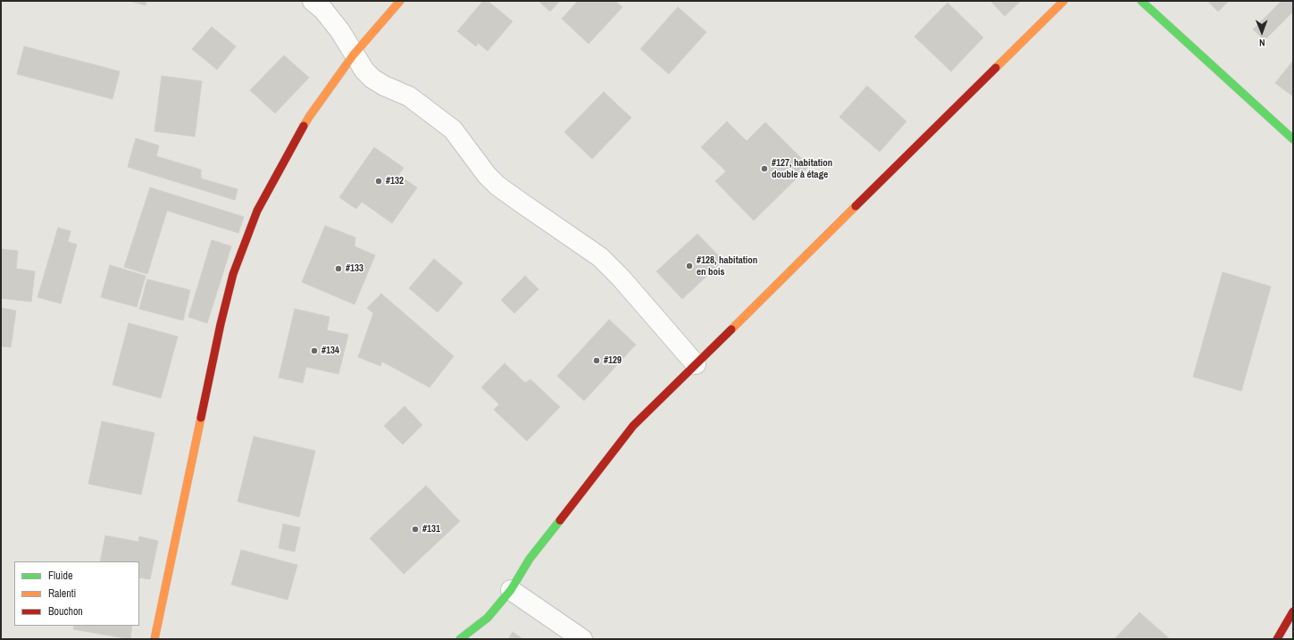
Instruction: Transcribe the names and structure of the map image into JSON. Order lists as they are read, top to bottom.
{
  "places": [
    "#127, habitation double à étage",
    "#132",
    "#128, habitation en bois",
    "#133",
    "#134",
    "#129",
    "#131"
  ],
  "legend": ["Fluide", "Ralenti", "Bouchon"],
  "north": "bottom"
}
